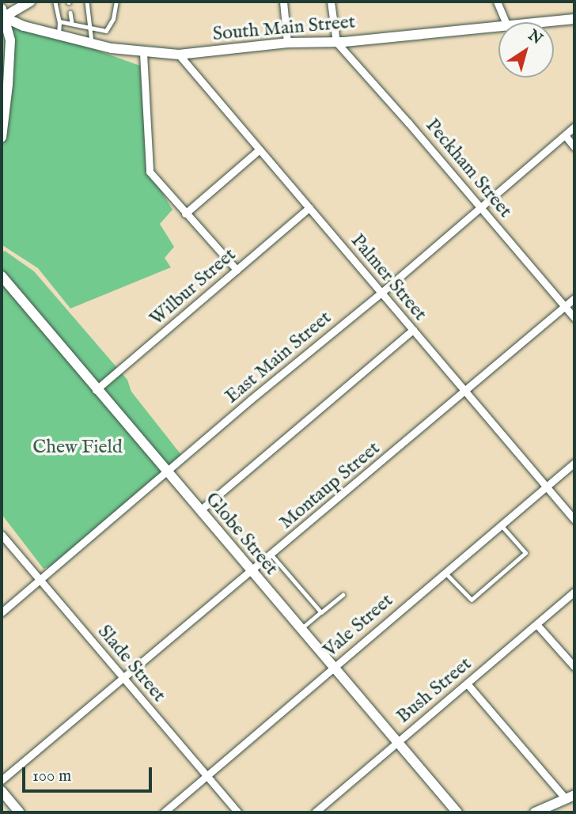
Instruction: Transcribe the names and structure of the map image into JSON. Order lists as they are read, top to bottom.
{
  "streets": {
    "main road": ["South Main Street", "Globe Street"],
    "street": [
      "Peckham Street",
      "Palmer Street",
      "Wilbur Street",
      "East Main Street",
      "Montaup Street",
      "Vale Street",
      "Slade Street",
      "Bush Street"
    ]
  },
  "crossings": [
    ["South Main Street", "Peckham Street"],
    ["South Main Street", "Palmer Street"],
    ["Peckham Street", "East Main Street"],
    ["Peckham Street", "Montaup Street"],
    ["Palmer Street", "Wilbur Street"],
    ["Palmer Street", "East Main Street"],
    ["Palmer Street", "Montaup Street"],
    ["Palmer Street", "Vale Street"],
    ["Wilbur Street", "Globe Street"],
    ["East Main Street", "Globe Street"],
    ["East Main Street", "Slade Street"],
    ["Montaup Street", "Globe Street"],
    ["Montaup Street", "Slade Street"],
    ["Globe Street", "Vale Street"],
    ["Globe Street", "Bush Street"],
    ["Vale Street", "Slade Street"]
  ],
  "parks": ["Chew Field"],
  "scale_bar": "100 m",
  "north": "top right"
}
